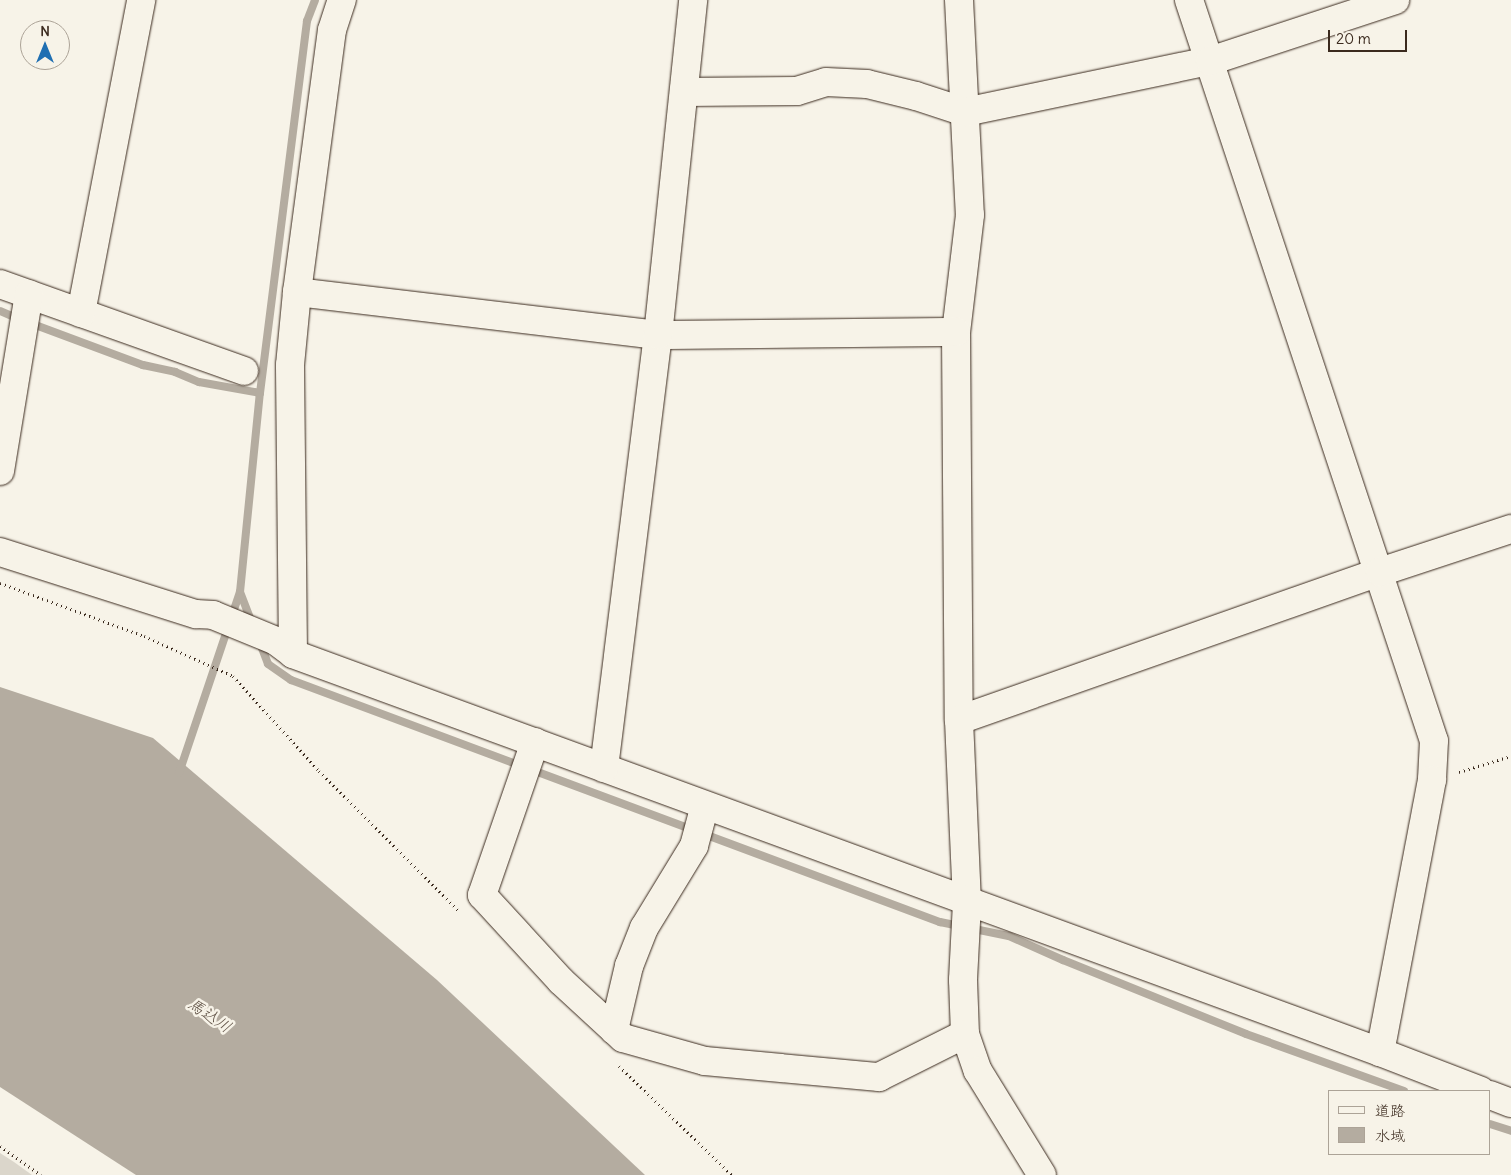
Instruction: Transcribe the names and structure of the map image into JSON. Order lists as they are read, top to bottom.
{
  "water": ["馬込川"],
  "legend": ["道路", "水域"],
  "scale_bar": "20 m",
  "north": "top"
}
